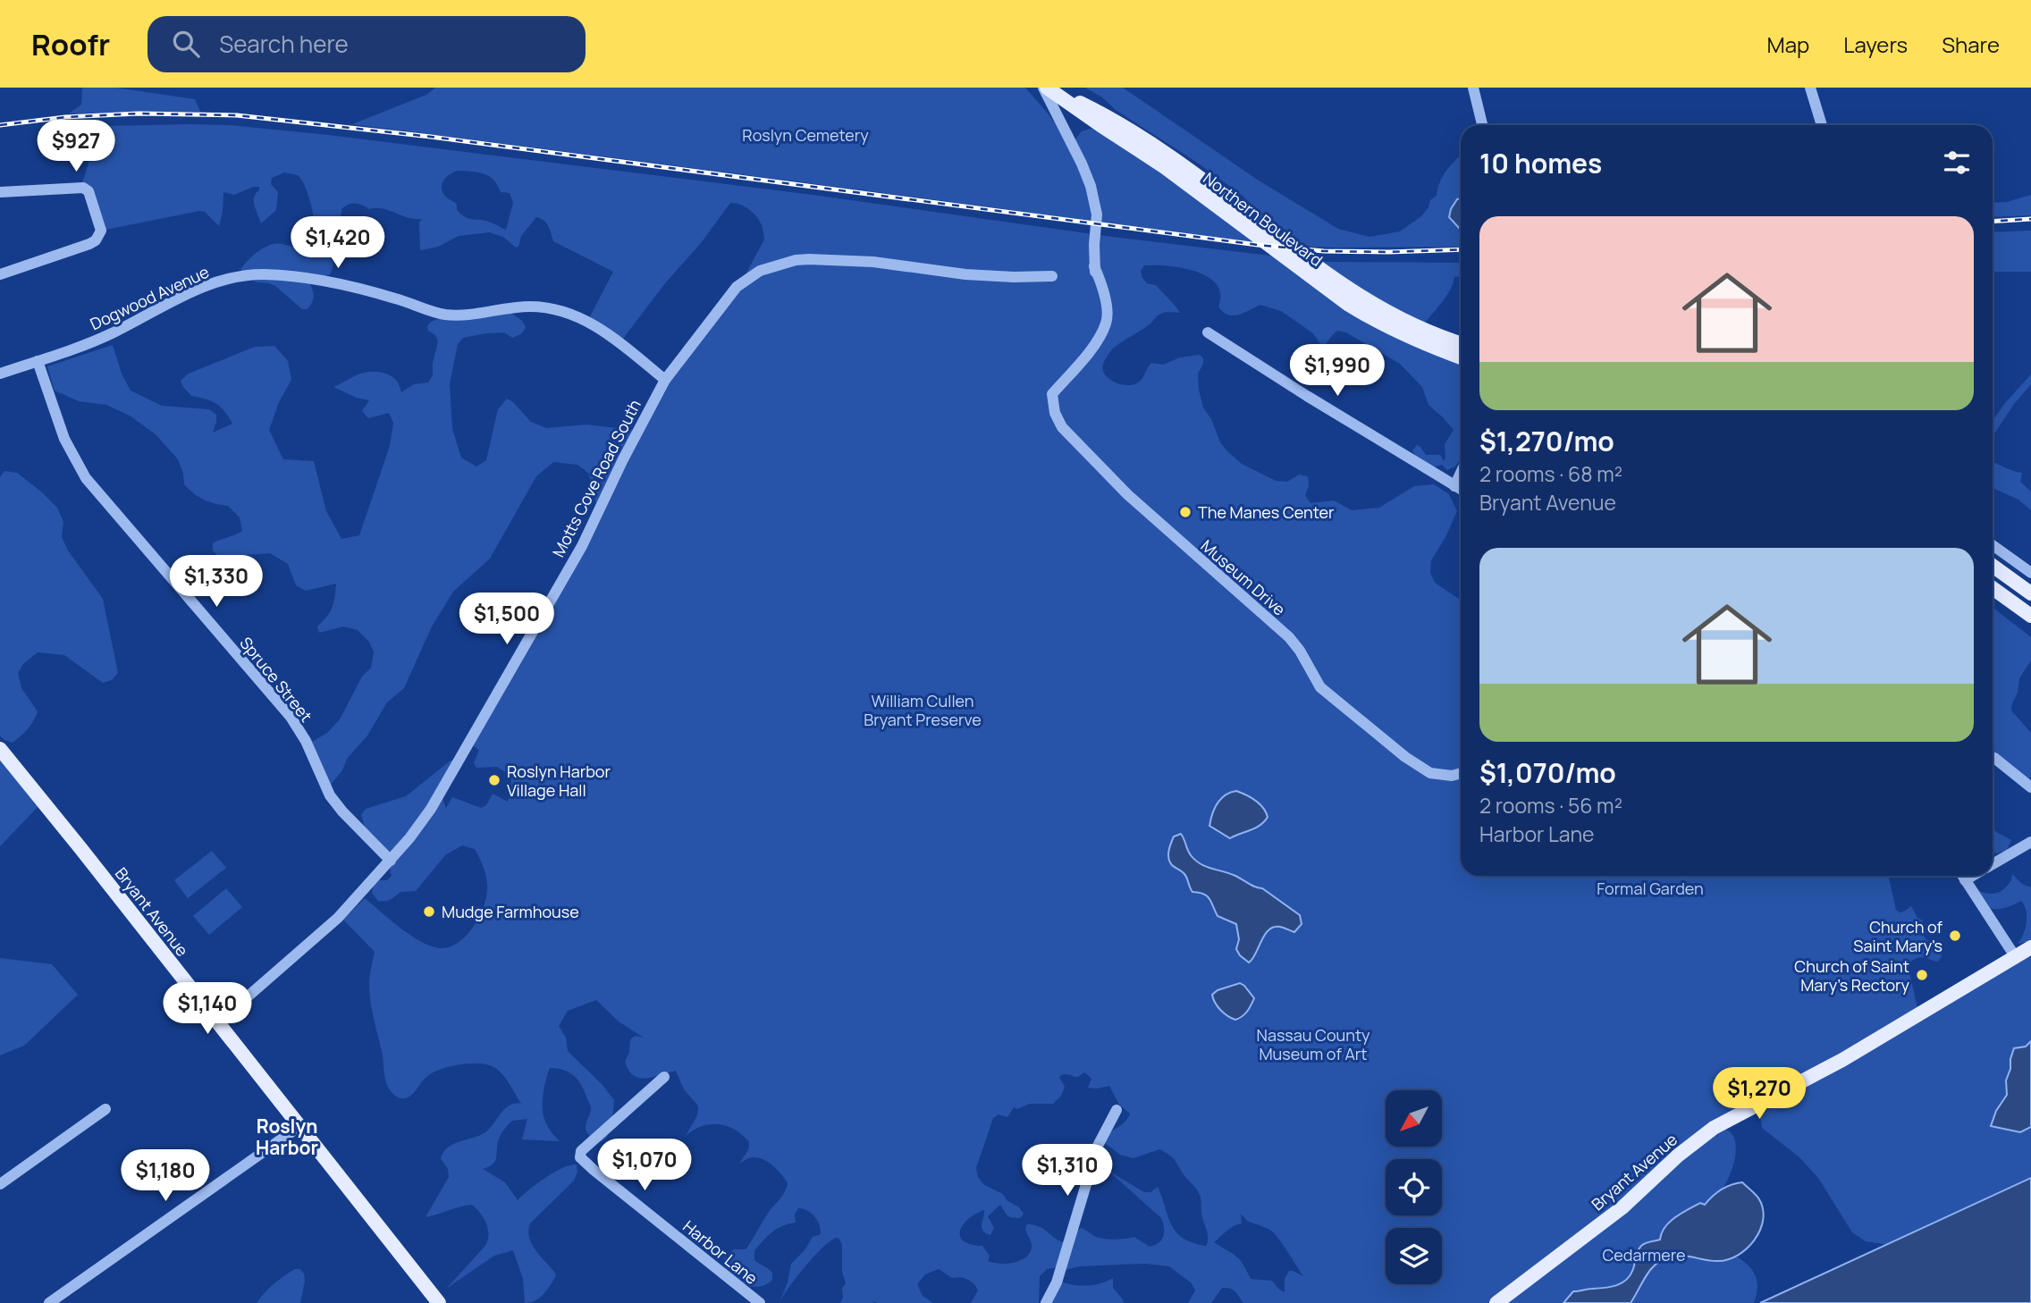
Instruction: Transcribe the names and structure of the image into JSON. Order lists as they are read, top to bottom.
{
  "streets": {
    "main road": ["Northern Boulevard", "Bryant Avenue"],
    "street": [
      "Dogwood Avenue",
      "Motts Cove Road South",
      "Museum Drive",
      "Spruce Street",
      "Harbor Lane"
    ]
  },
  "crossings": [
    ["Northern Boulevard", "Museum Drive"],
    ["Dogwood Avenue", "Motts Cove Road South"],
    ["Dogwood Avenue", "Spruce Street"],
    ["Motts Cove Road South", "Spruce Street"],
    ["Motts Cove Road South", "Bryant Avenue"]
  ],
  "districts": ["Roslyn Harbor"],
  "parks": [
    "Roslyn Cemetery",
    "William Cullen Bryant Preserve",
    "Formal Garden",
    "Nassau County Museum of Art",
    "Cedarmere"
  ],
  "places": [
    "The Manes Center",
    "Roslyn Harbor Village Hall",
    "Mudge Farmhouse",
    "Church of Saint Mary's",
    "Church of Saint Mary's Rectory"
  ],
  "north": "bottom left",
  "page": {
    "header": "Roofr",
    "search": "Search here",
    "nav": ["Map", "Layers", "Share"],
    "price": [
      "$927",
      "$1,420",
      "$1,990",
      "$1,330",
      "$1,500",
      "$1,140",
      "$1,270",
      "$1,070",
      "$1,310",
      "$1,180"
    ],
    "heading": "10 homes",
    "list": [
      {
        "name": "$1,270/mo",
        "note": "2 rooms · 68 m² · Bryant Avenue"
      },
      {
        "name": "$1,070/mo",
        "note": "2 rooms · 56 m² · Harbor Lane"
      }
    ]
  }
}
